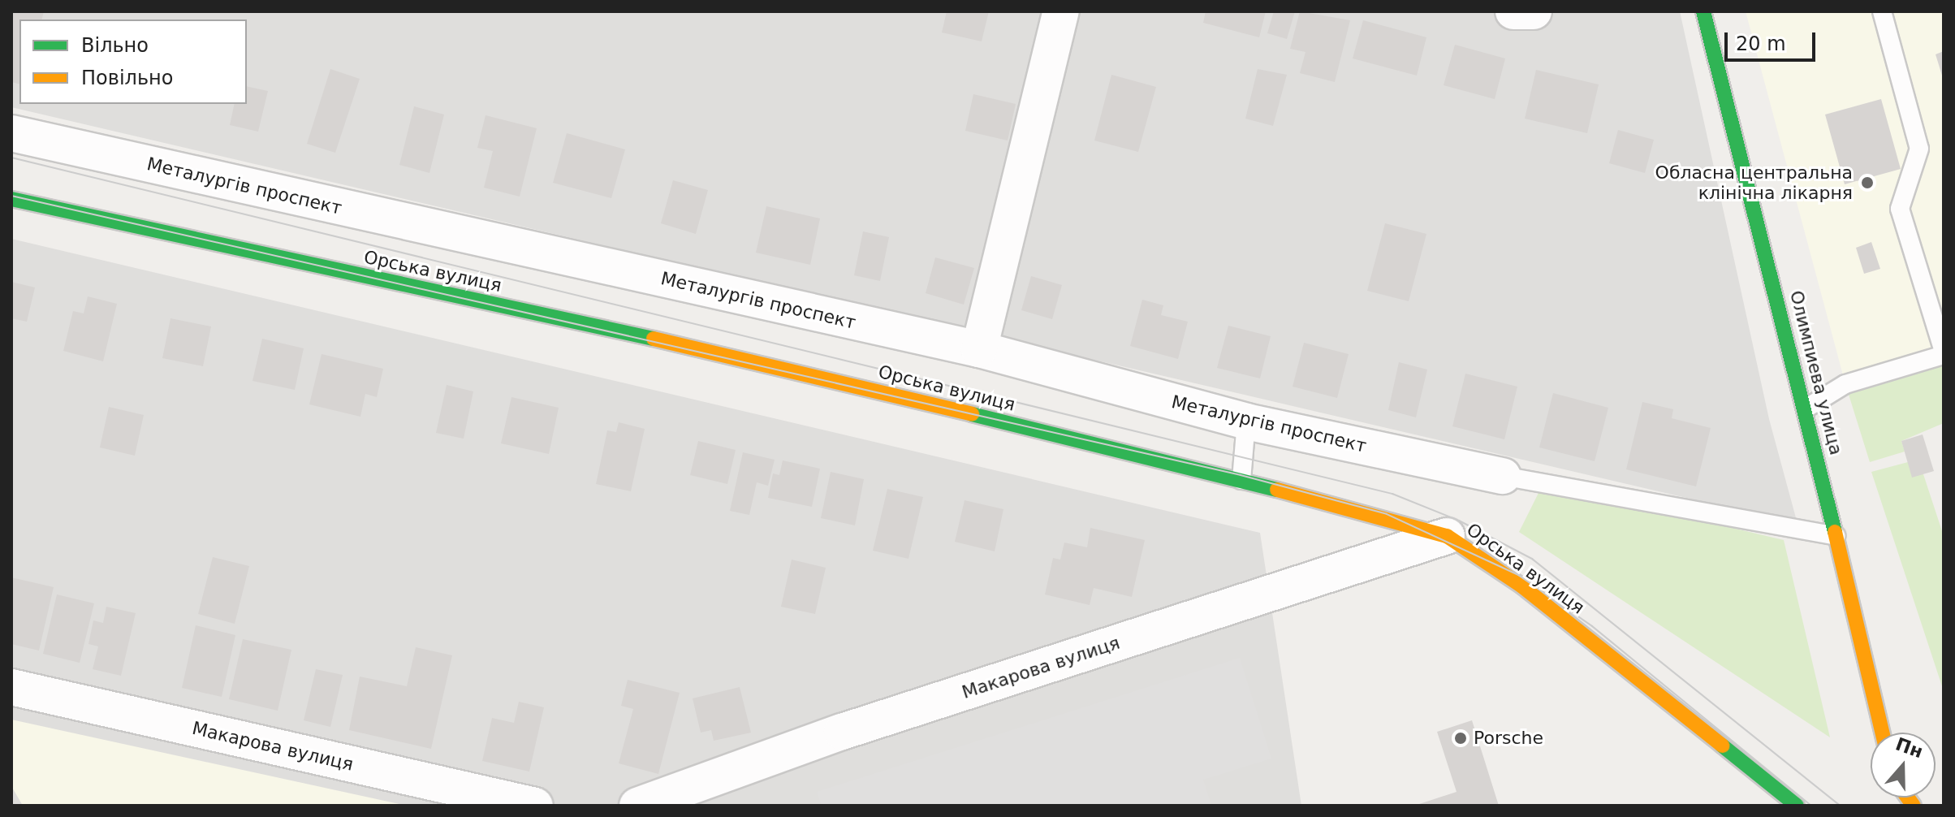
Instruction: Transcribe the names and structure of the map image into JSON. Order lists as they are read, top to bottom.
{
  "streets": {
    "street": [
      "Металургів проспект",
      "Орська вулиця",
      "Олимпиева улица",
      "Макарова вулиця"
    ]
  },
  "crossings": [
    ["Орська вулиця", "Макарова вулиця"]
  ],
  "places": ["Обласна центральна клінічна лікарня", "Porsche"],
  "legend": ["Вільно", "Повільно"],
  "scale_bar": "20 m",
  "north": "top"
}
